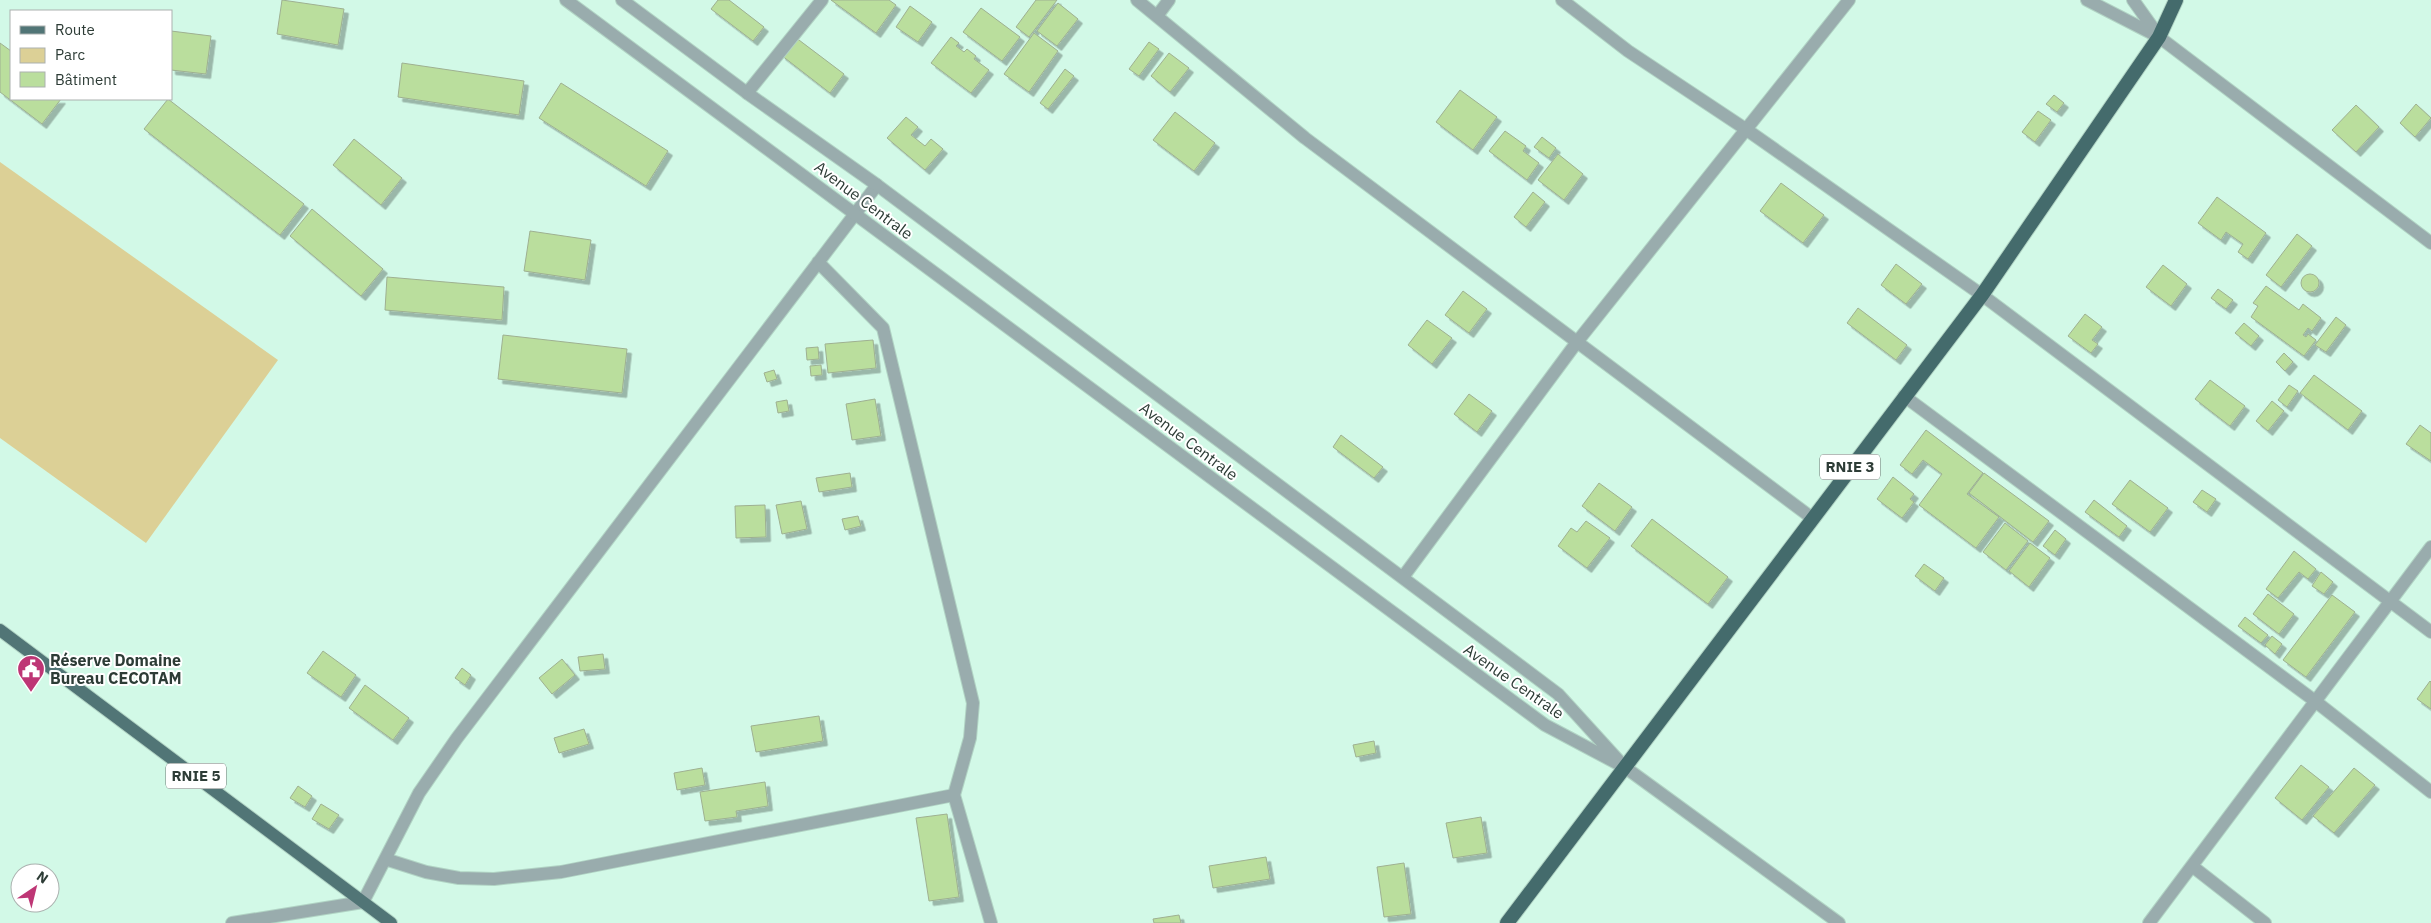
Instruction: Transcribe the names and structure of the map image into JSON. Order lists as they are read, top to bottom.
{
  "streets": {
    "highway": ["RNIE 3"],
    "main road": ["RNIE 5"],
    "street": ["Avenue Centrale"]
  },
  "crossings": [
    ["Avenue Centrale", "RNIE 3"]
  ],
  "places": {
    "public building": ["Réserve Domaine Bureau CECOTAM"]
  },
  "legend": ["Route", "Parc", "Bâtiment"],
  "north": "top right"
}
